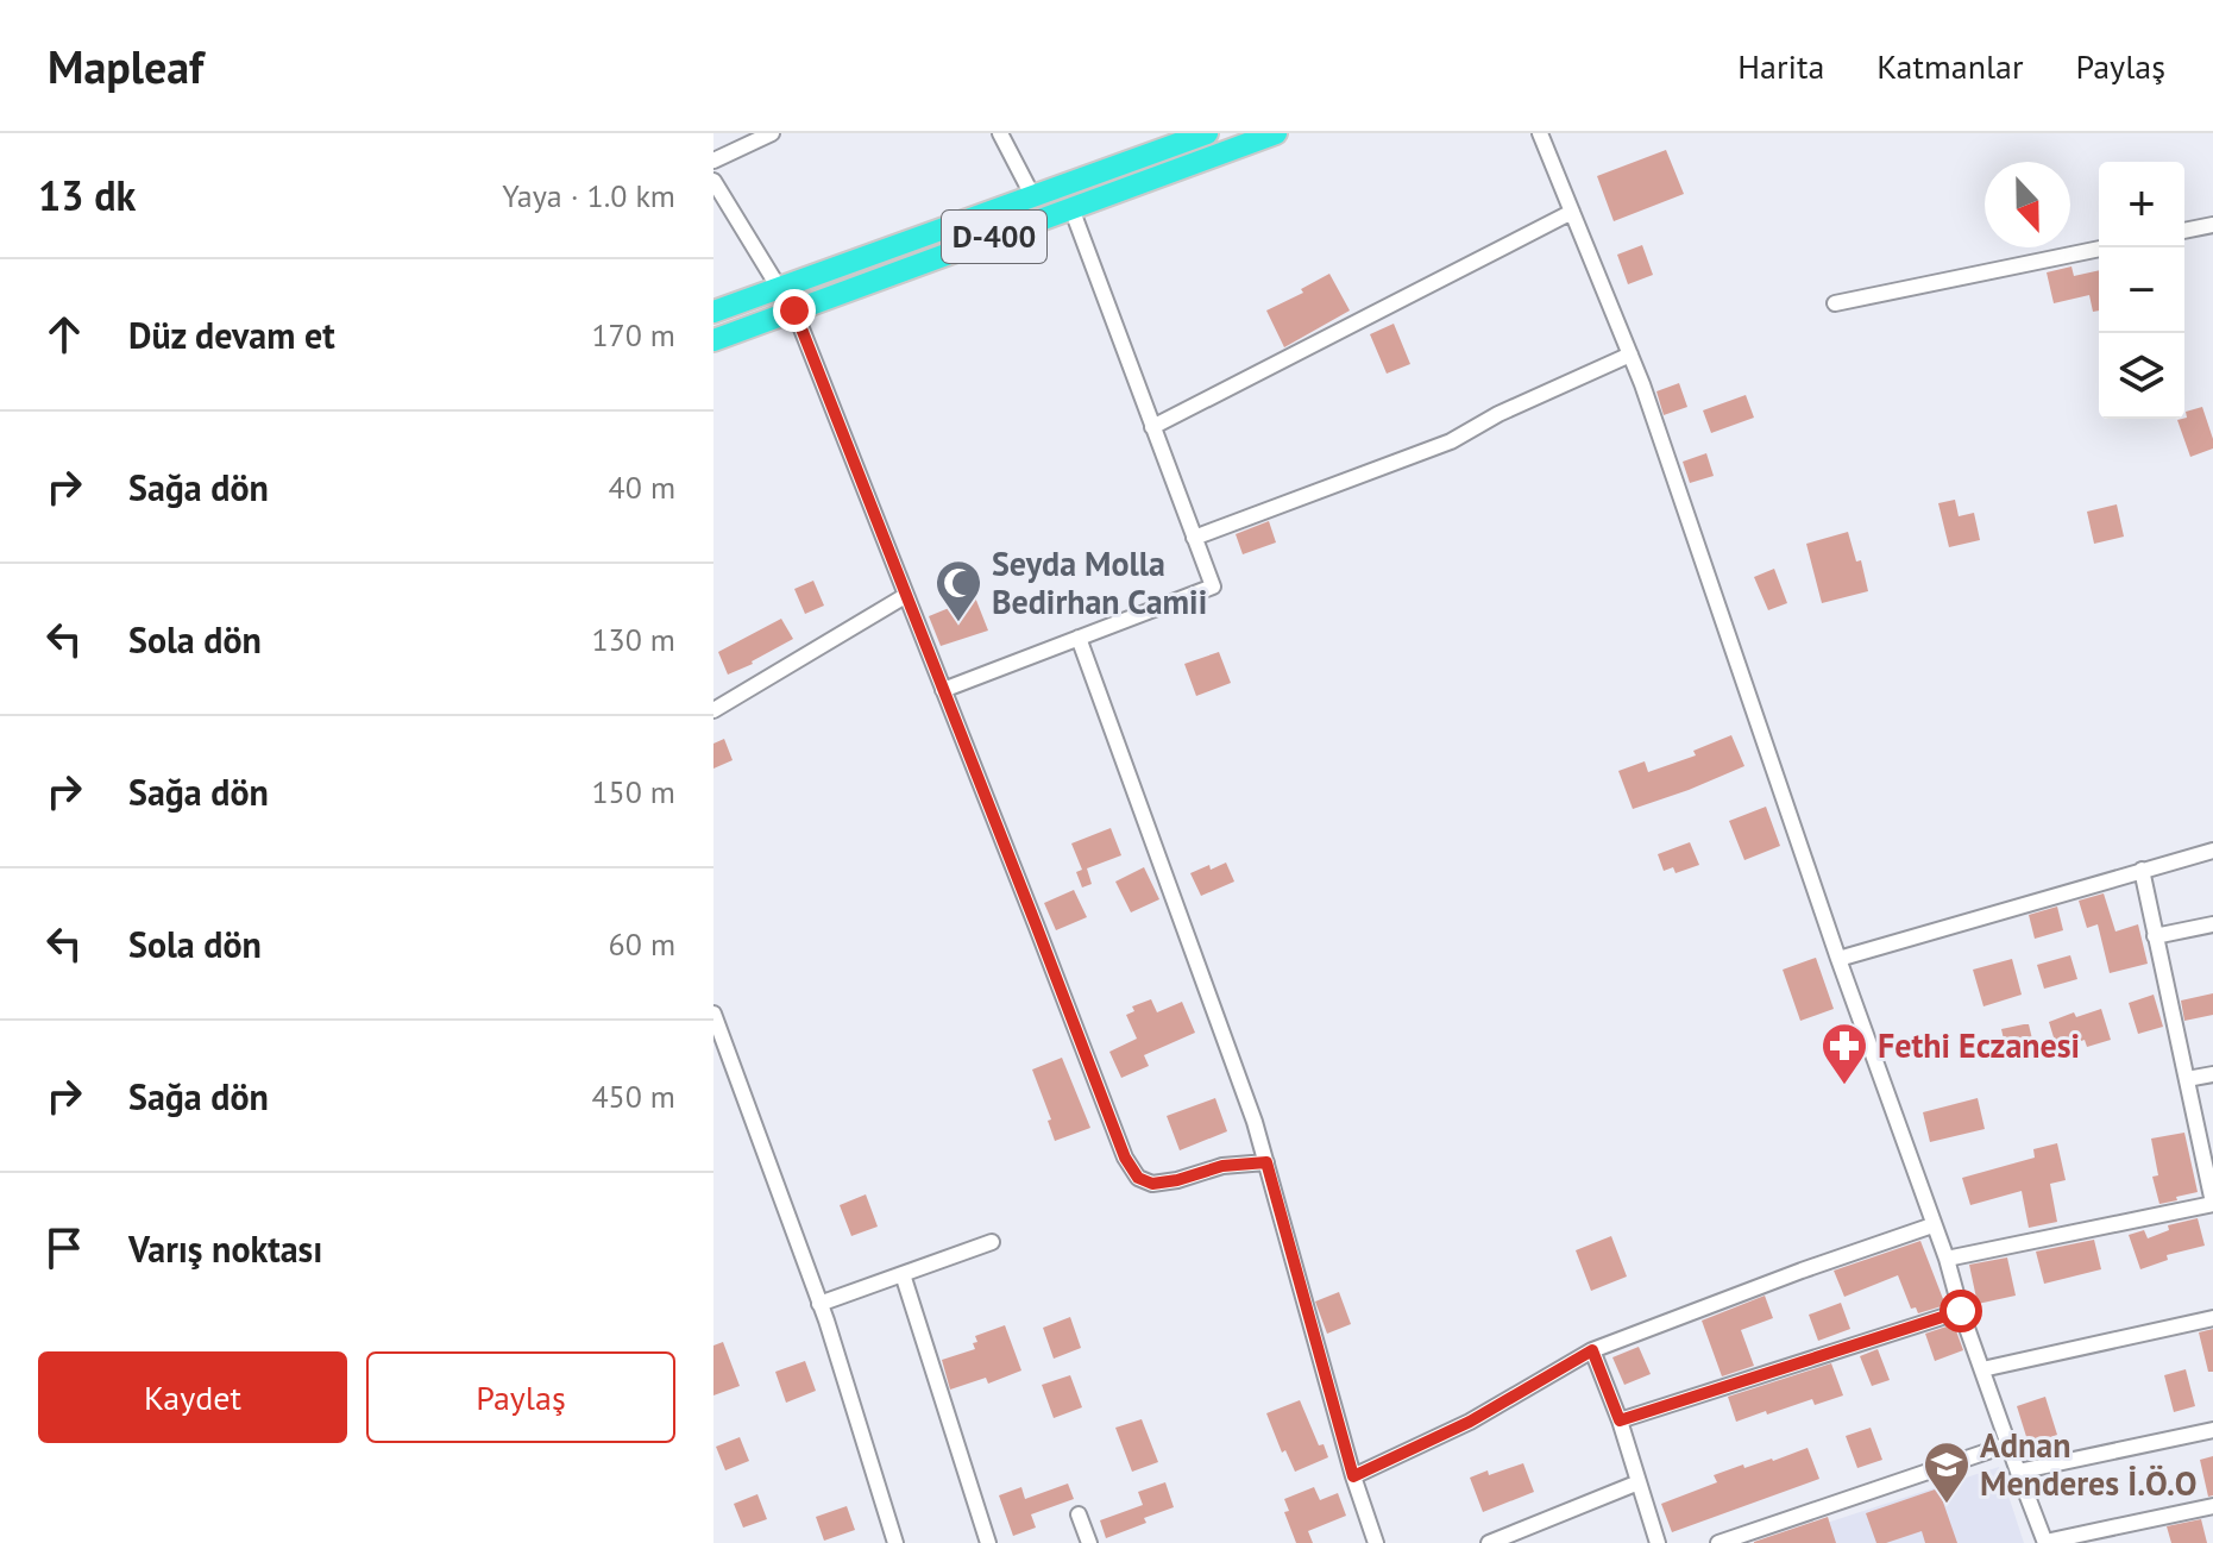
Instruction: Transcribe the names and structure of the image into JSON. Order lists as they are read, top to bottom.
{
  "streets": {
    "highway": ["D-400"]
  },
  "places": {
    "mosque": ["Seyda Molla Bedirhan Camii"],
    "pharmacy": ["Fethi Eczanesi"],
    "school or university": ["Adnan Menderes İ.Ö.O"]
  },
  "north": "bottom",
  "page": {
    "header": "Mapleaf",
    "nav": ["Harita", "Katmanlar", "Paylaş"],
    "heading": ["13 dk", "Yaya · 1.0 km"],
    "map_buttons": ["+", "−"],
    "list": [
      ["Düz devam et", "170 m"],
      ["Sağa dön", "40 m"],
      ["Sola dön", "130 m"],
      ["Sağa dön", "150 m"],
      ["Sola dön", "60 m"],
      ["Sağa dön", "450 m"],
      "Varış noktası"
    ],
    "buttons": ["Kaydet", "Paylaş"]
  }
}
